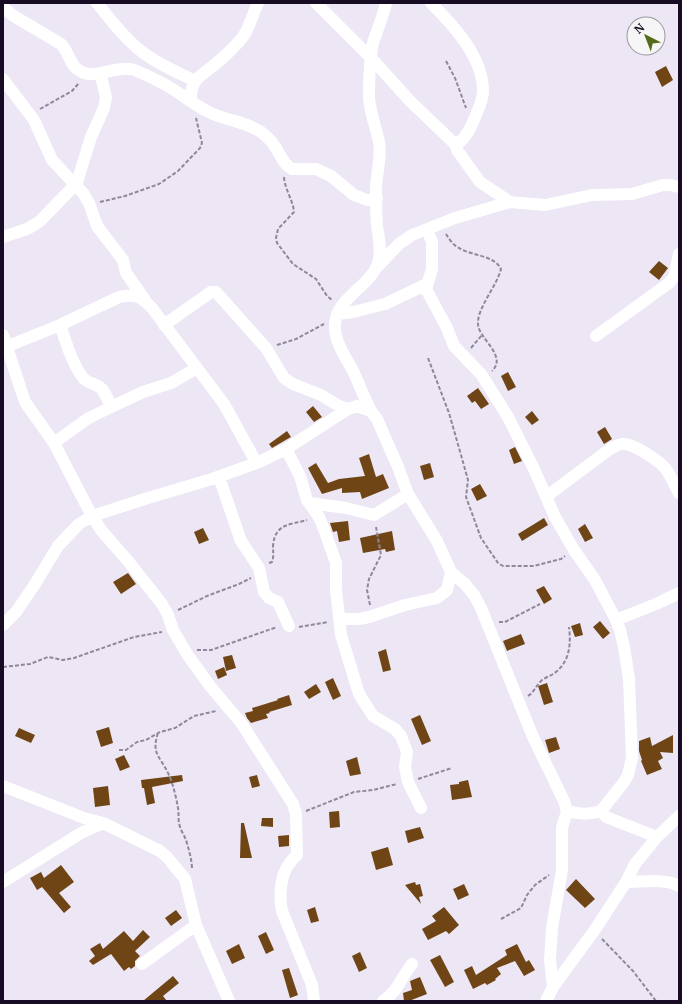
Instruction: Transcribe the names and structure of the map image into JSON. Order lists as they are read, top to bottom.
{
  "north": "top left"
}
